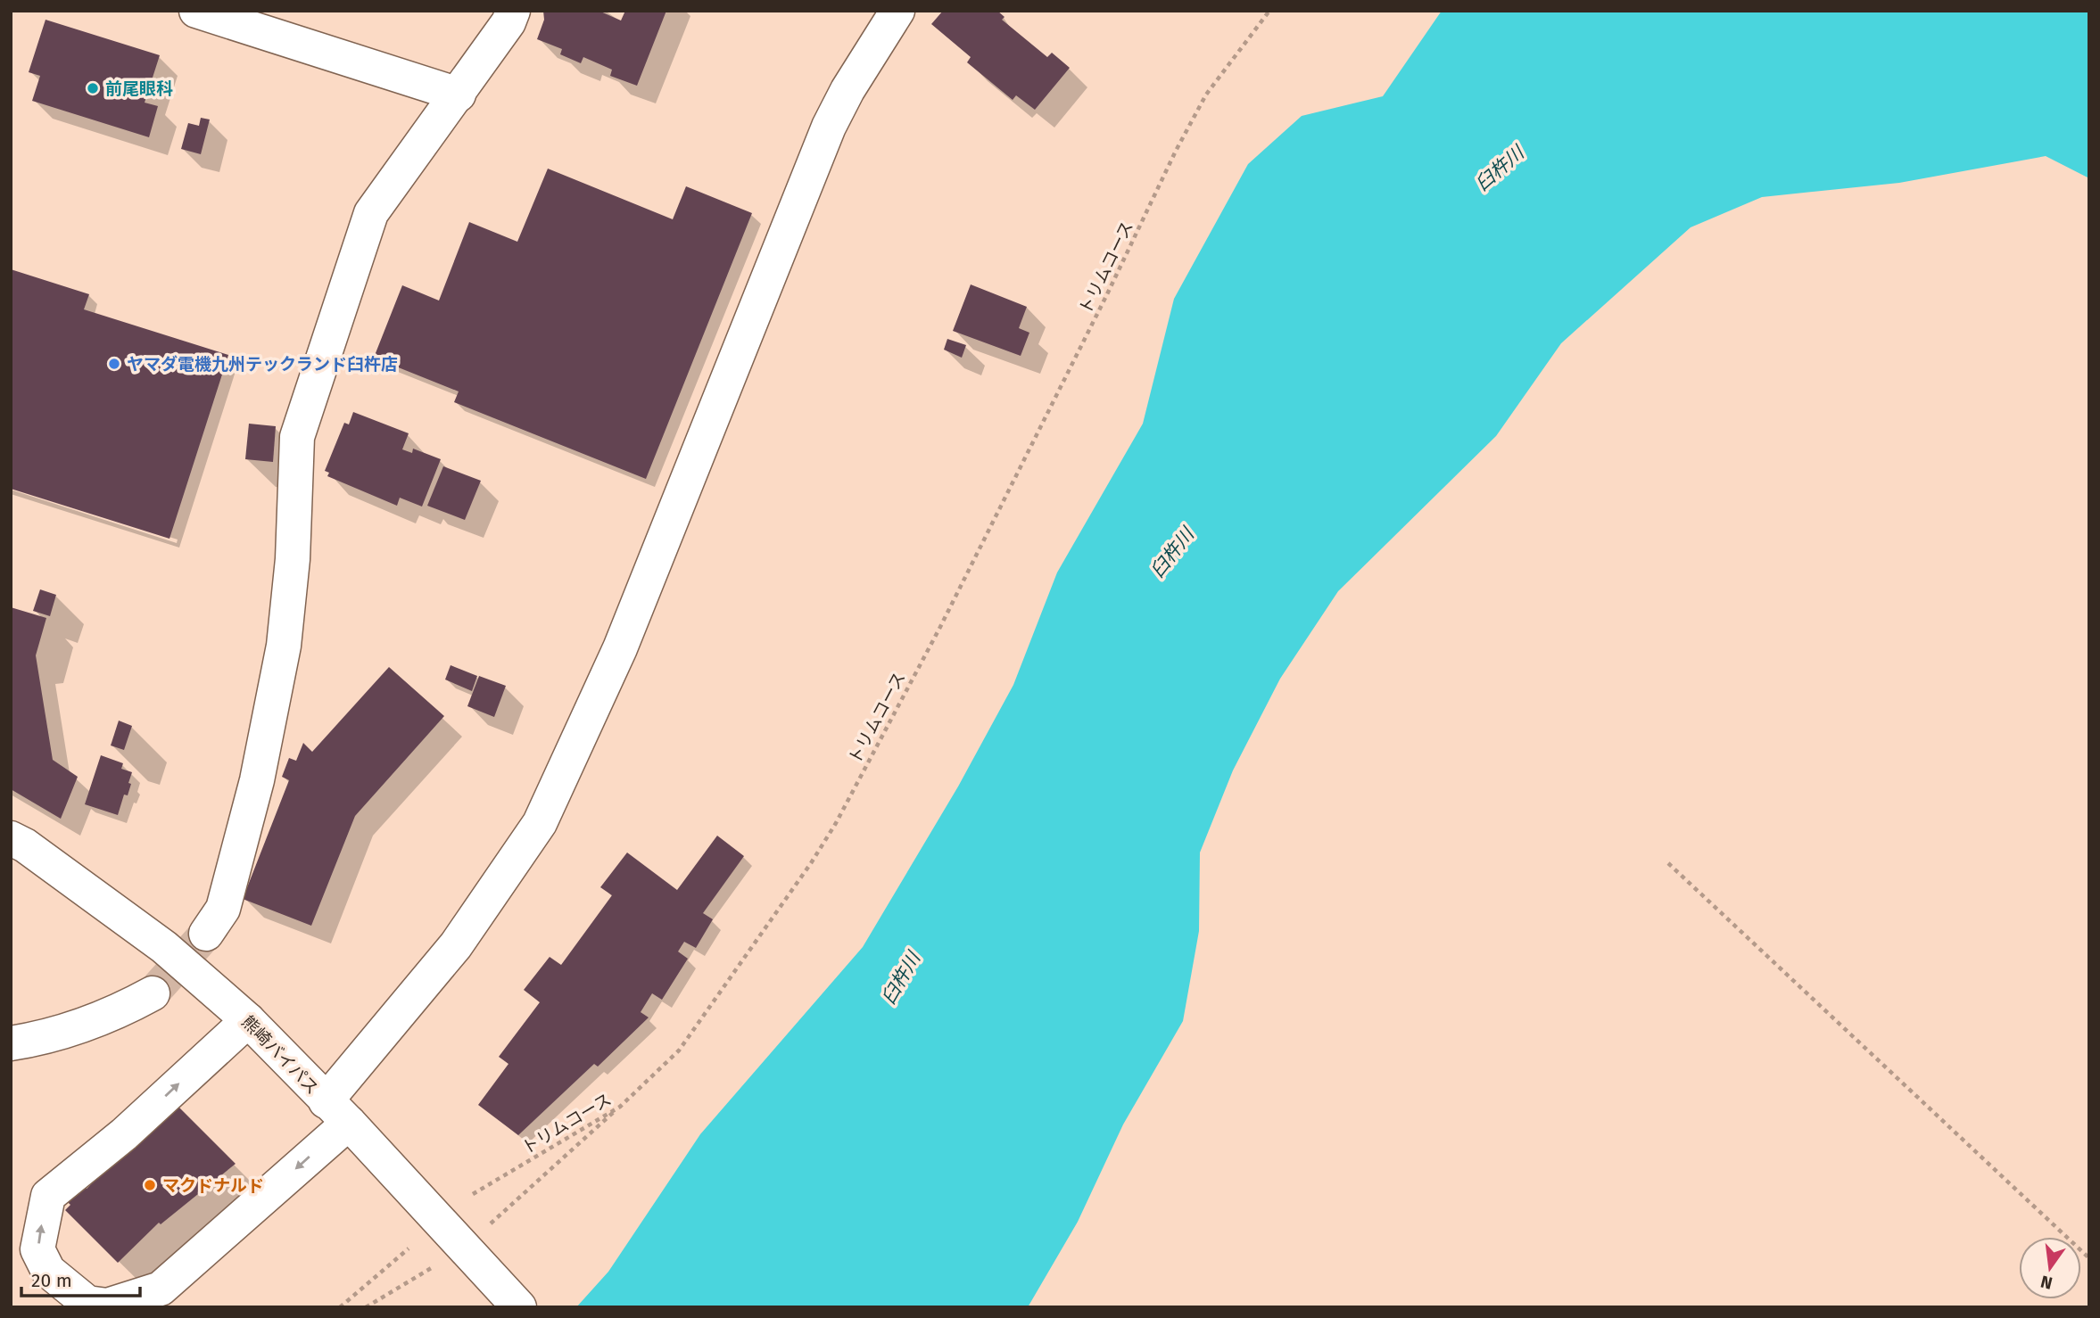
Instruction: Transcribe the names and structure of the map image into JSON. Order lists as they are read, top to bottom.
{
  "streets": {
    "main road": ["熊崎バイパス"],
    "path": ["トリムコース"]
  },
  "water": ["臼杵川"],
  "places": ["前尾眼科", "ヤマダ電機九州テックランド臼杵店", "マクドナルド"],
  "scale_bar": "20 m",
  "north": "bottom"
}
